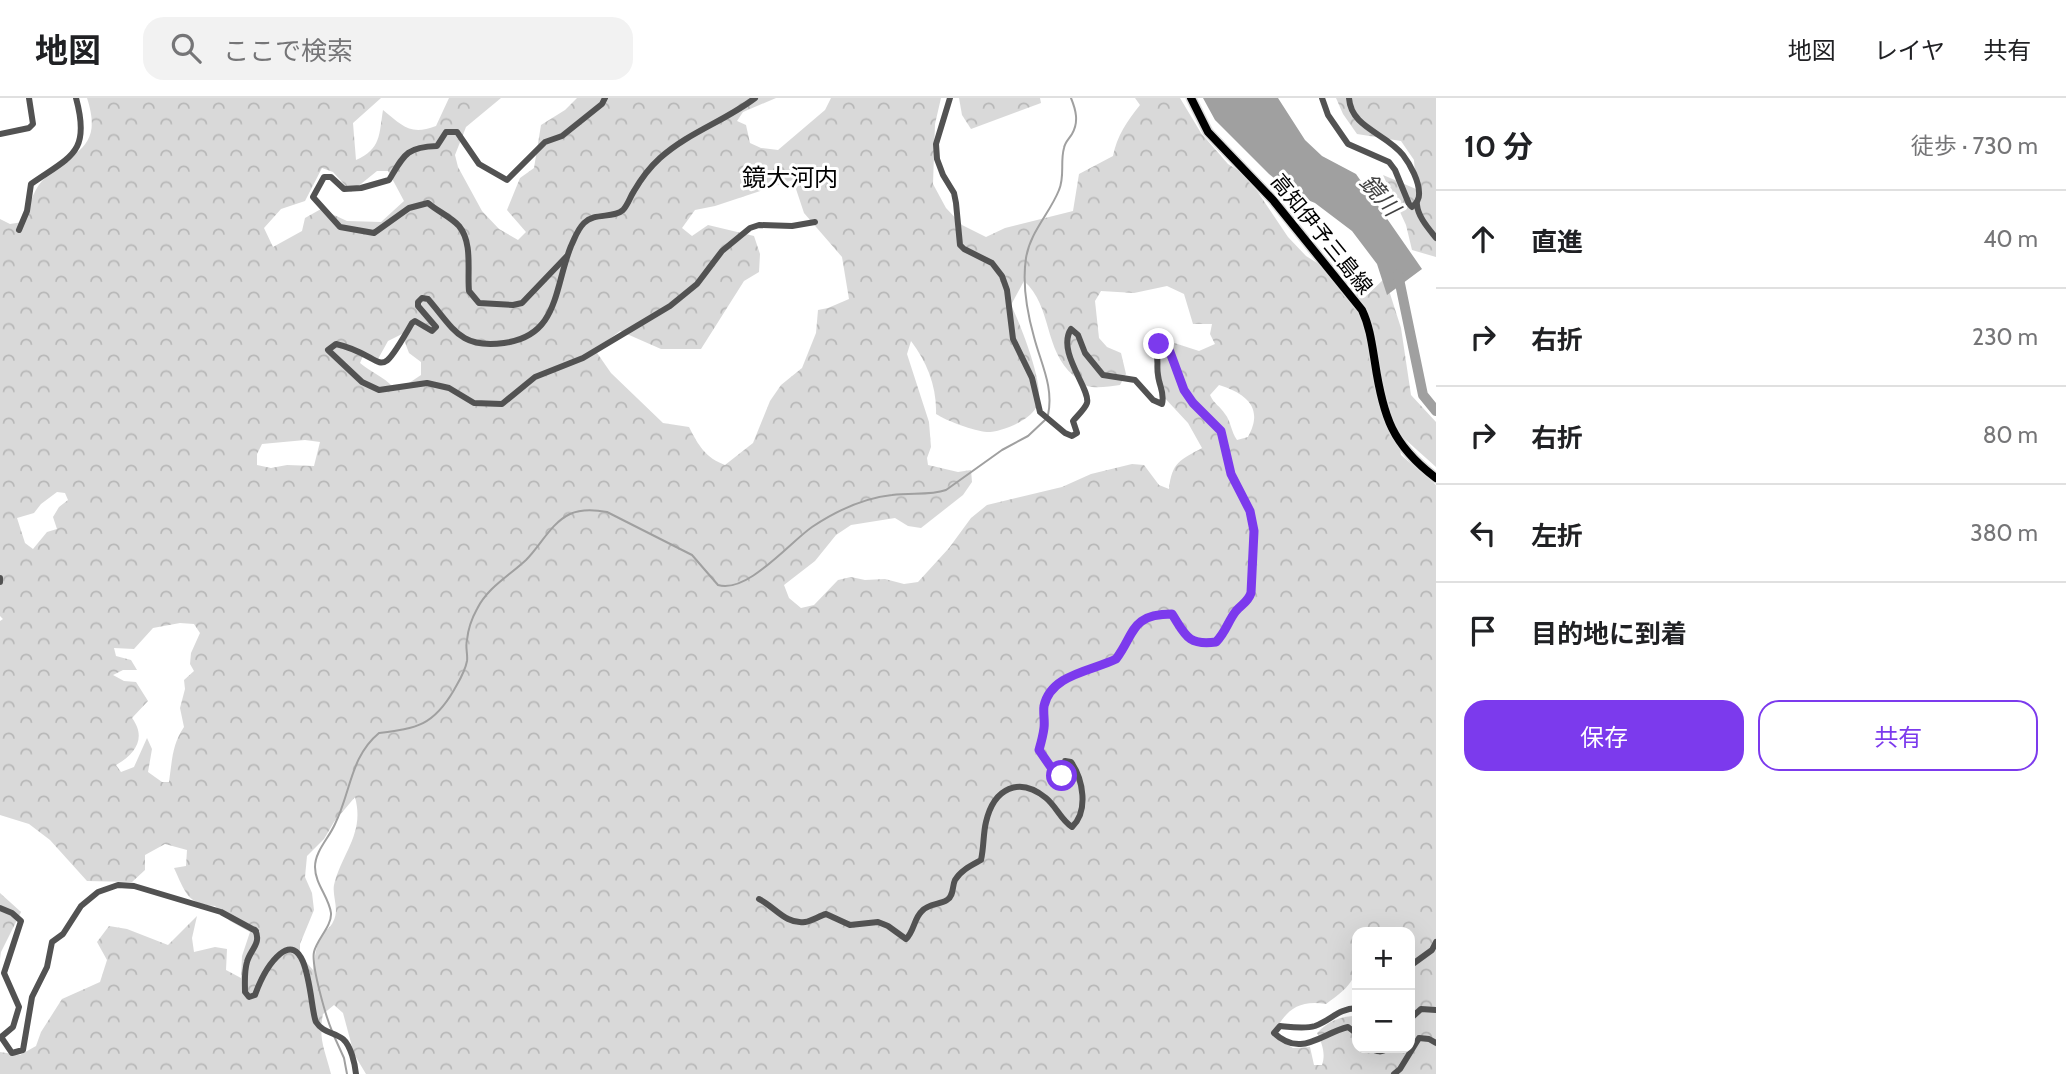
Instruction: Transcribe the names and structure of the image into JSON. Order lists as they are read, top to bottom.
{
  "streets": {
    "main road": ["高知伊予三島線"]
  },
  "districts": ["鏡大河内"],
  "water": ["鏡川"],
  "page": {
    "header": "地図",
    "search": "ここで検索",
    "nav": ["地図", "レイヤ", "共有"],
    "heading": ["10 分", "徒歩 · 730 m"],
    "list": [
      ["直進", "40 m"],
      ["右折", "230 m"],
      ["右折", "80 m"],
      ["左折", "380 m"],
      "目的地に到着"
    ],
    "buttons": ["保存", "共有"],
    "map_buttons": ["+", "−"]
  }
}
